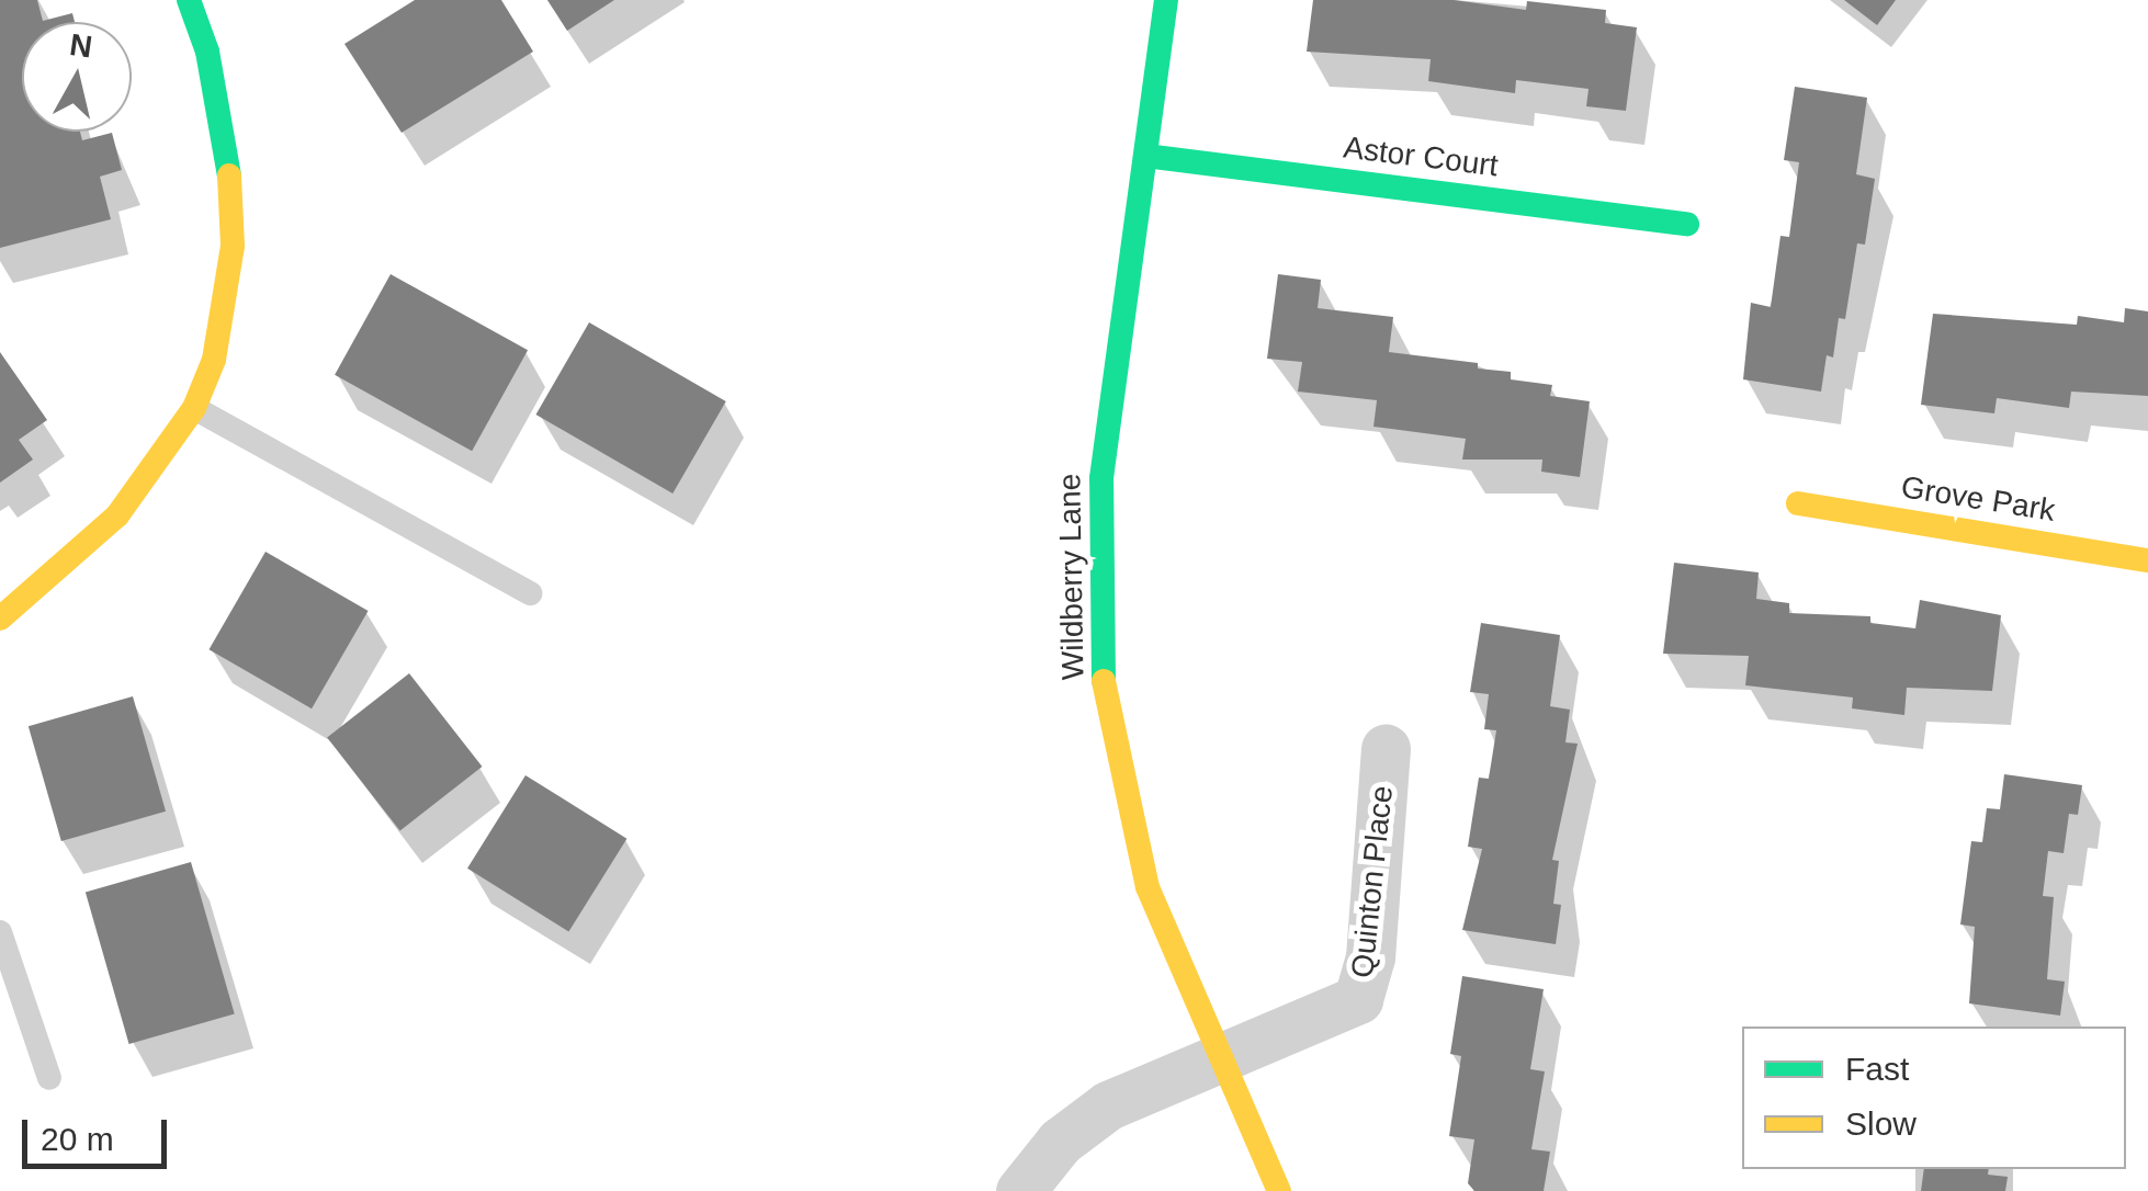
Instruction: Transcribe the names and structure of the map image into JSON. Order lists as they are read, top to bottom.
{
  "streets": {
    "street": [
      "Astor Court",
      "Grove Park",
      "Wildberry Lane",
      "Quinton Place"
    ]
  },
  "crossings": [
    ["Astor Court", "Wildberry Lane"],
    ["Wildberry Lane", "Quinton Place"]
  ],
  "legend": ["Fast", "Slow"],
  "scale_bar": "20 m",
  "north": "top"
}
